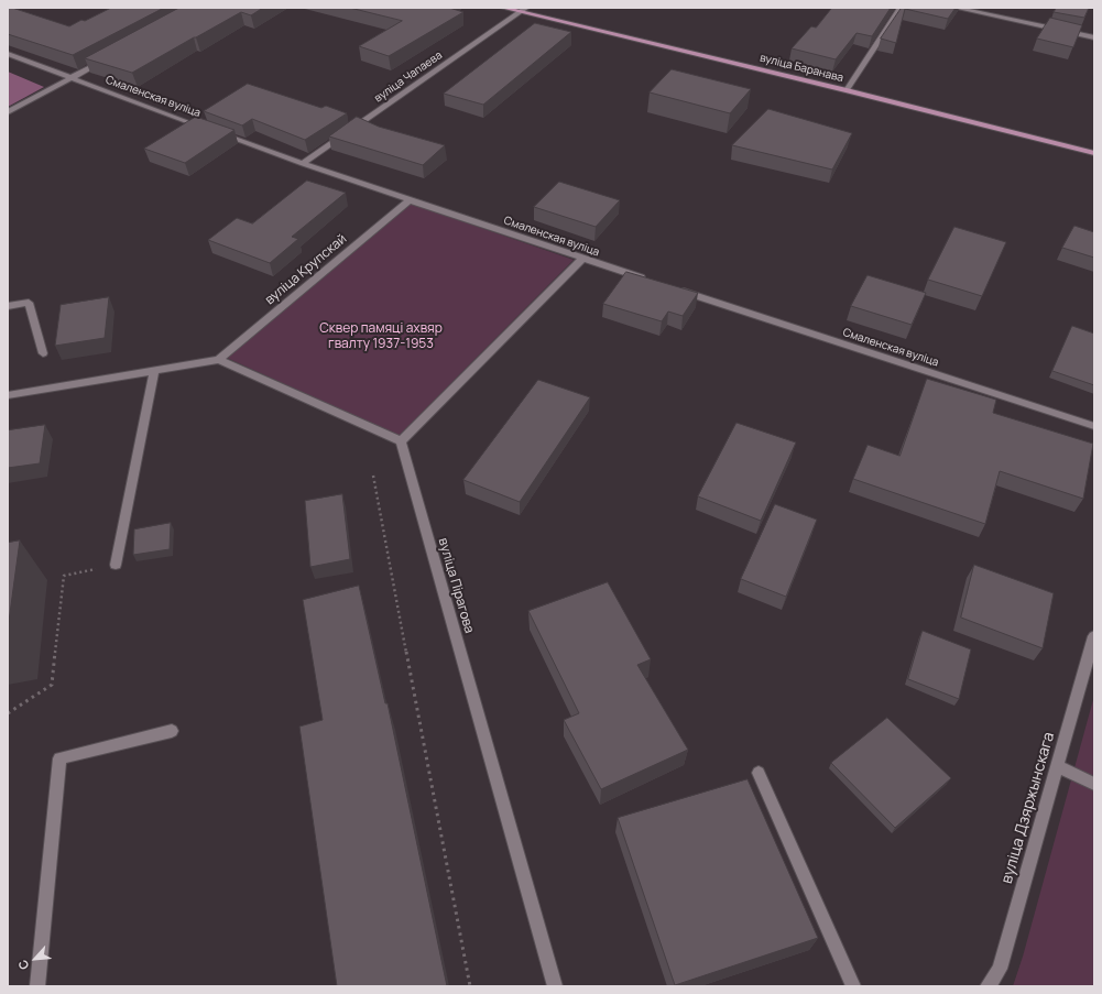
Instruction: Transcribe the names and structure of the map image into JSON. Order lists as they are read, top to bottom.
{
  "streets": {
    "main road": ["вуліца Баранава"],
    "street": [
      "вуліца Чапаева",
      "Смаленская вуліца",
      "вуліца Крупскай",
      "вуліца Пірагова",
      "вуліца Дзяржынскага"
    ]
  },
  "crossings": [
    ["вуліца Баранава", "вуліца Чапаева"],
    ["вуліца Чапаева", "Смаленская вуліца"],
    ["Смаленская вуліца", "вуліца Крупскай"]
  ],
  "parks": ["Сквер памяці ахвяр гвалту 1937-1953"],
  "north": "bottom left"
}
